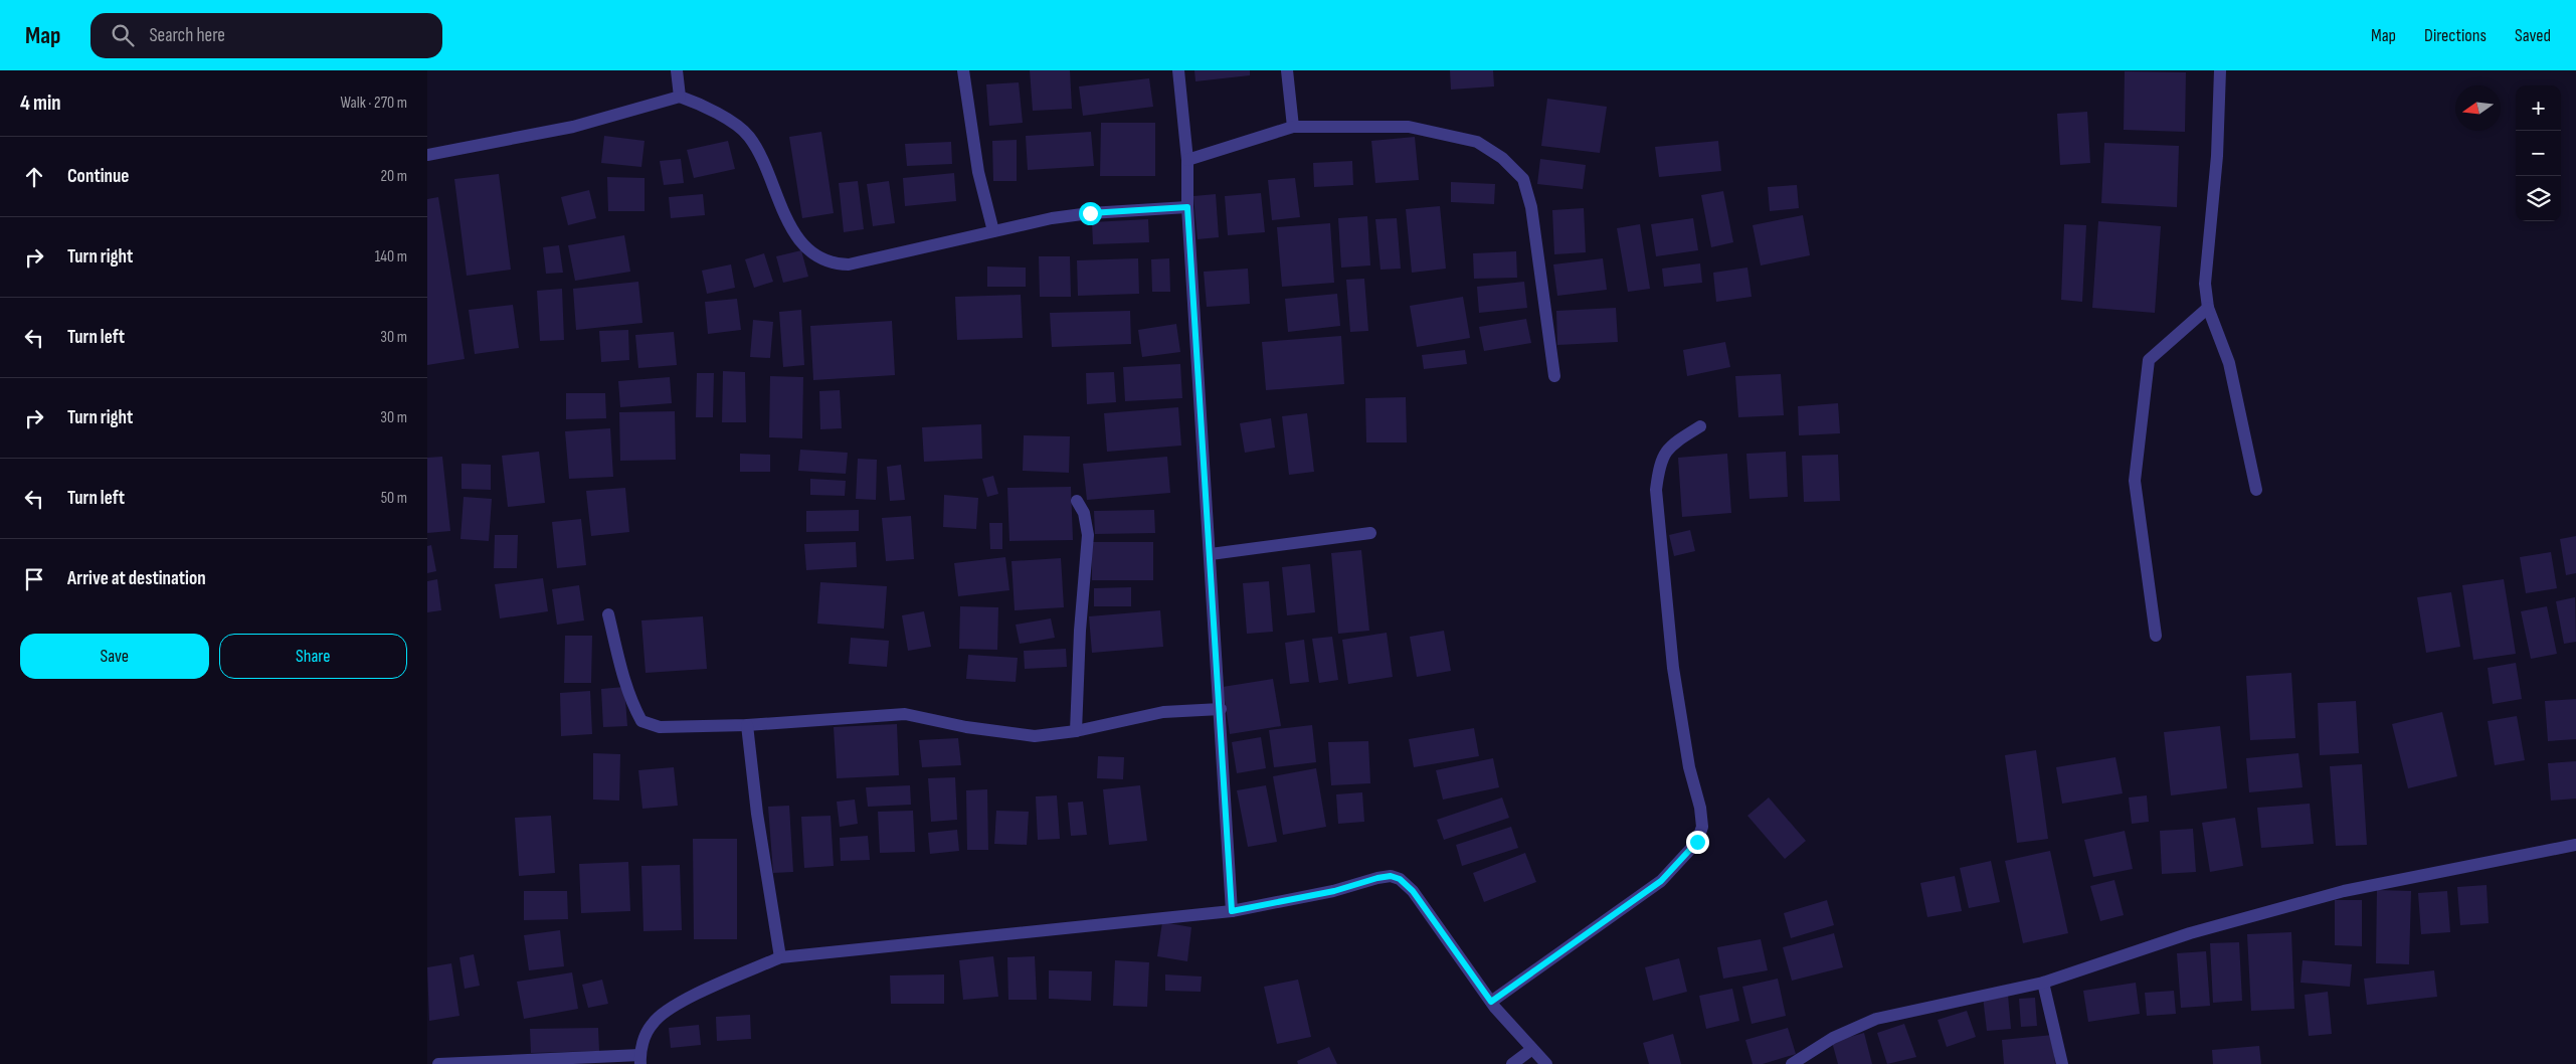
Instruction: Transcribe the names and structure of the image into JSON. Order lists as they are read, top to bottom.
{
  "north": "left",
  "page": {
    "header": "Map",
    "search": "Search here",
    "nav": ["Map", "Directions", "Saved"],
    "heading": ["4 min", "Walk · 270 m"],
    "map_buttons": ["+", "−"],
    "list": [
      ["Continue", "20 m"],
      ["Turn right", "140 m"],
      ["Turn left", "30 m"],
      ["Turn right", "30 m"],
      ["Turn left", "50 m"],
      "Arrive at destination"
    ],
    "buttons": ["Save", "Share"]
  }
}
